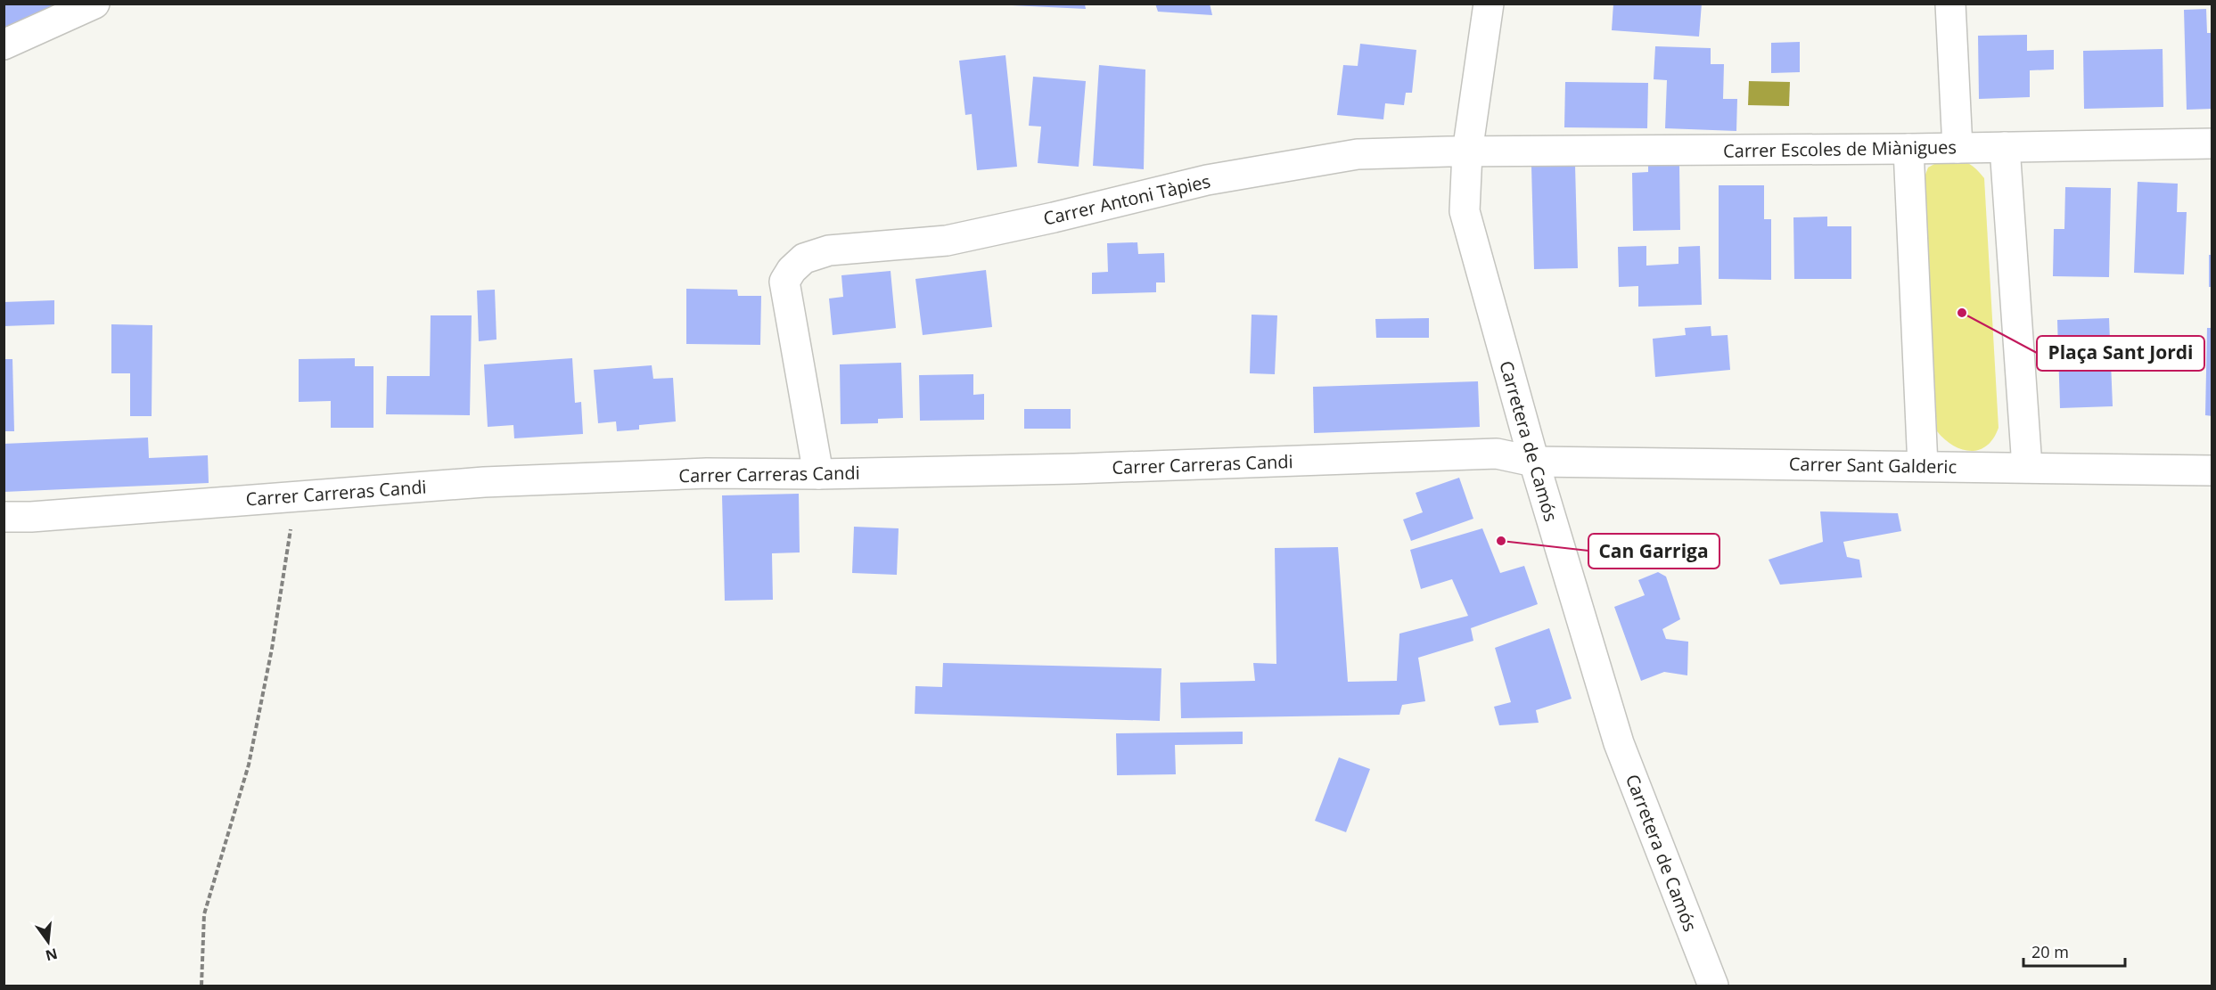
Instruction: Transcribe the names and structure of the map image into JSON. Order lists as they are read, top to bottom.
{
  "streets": {
    "street": [
      "Carrer Escoles de Miànigues",
      "Carrer Antoni Tàpies",
      "Carretera de Camós",
      "Carrer Carreras Candi",
      "Carrer Sant Galderic"
    ]
  },
  "crossings": [
    ["Carrer Escoles de Miànigues", "Carrer Antoni Tàpies"],
    ["Carrer Escoles de Miànigues", "Carretera de Camós"],
    ["Carrer Antoni Tàpies", "Carretera de Camós"],
    ["Carrer Antoni Tàpies", "Carrer Carreras Candi"],
    ["Carretera de Camós", "Carrer Carreras Candi"],
    ["Carretera de Camós", "Carrer Sant Galderic"],
    ["Carrer Carreras Candi", "Carrer Sant Galderic"]
  ],
  "places": ["Plaça Sant Jordi", "Can Garriga"],
  "scale_bar": "20 m",
  "north": "bottom"
}
